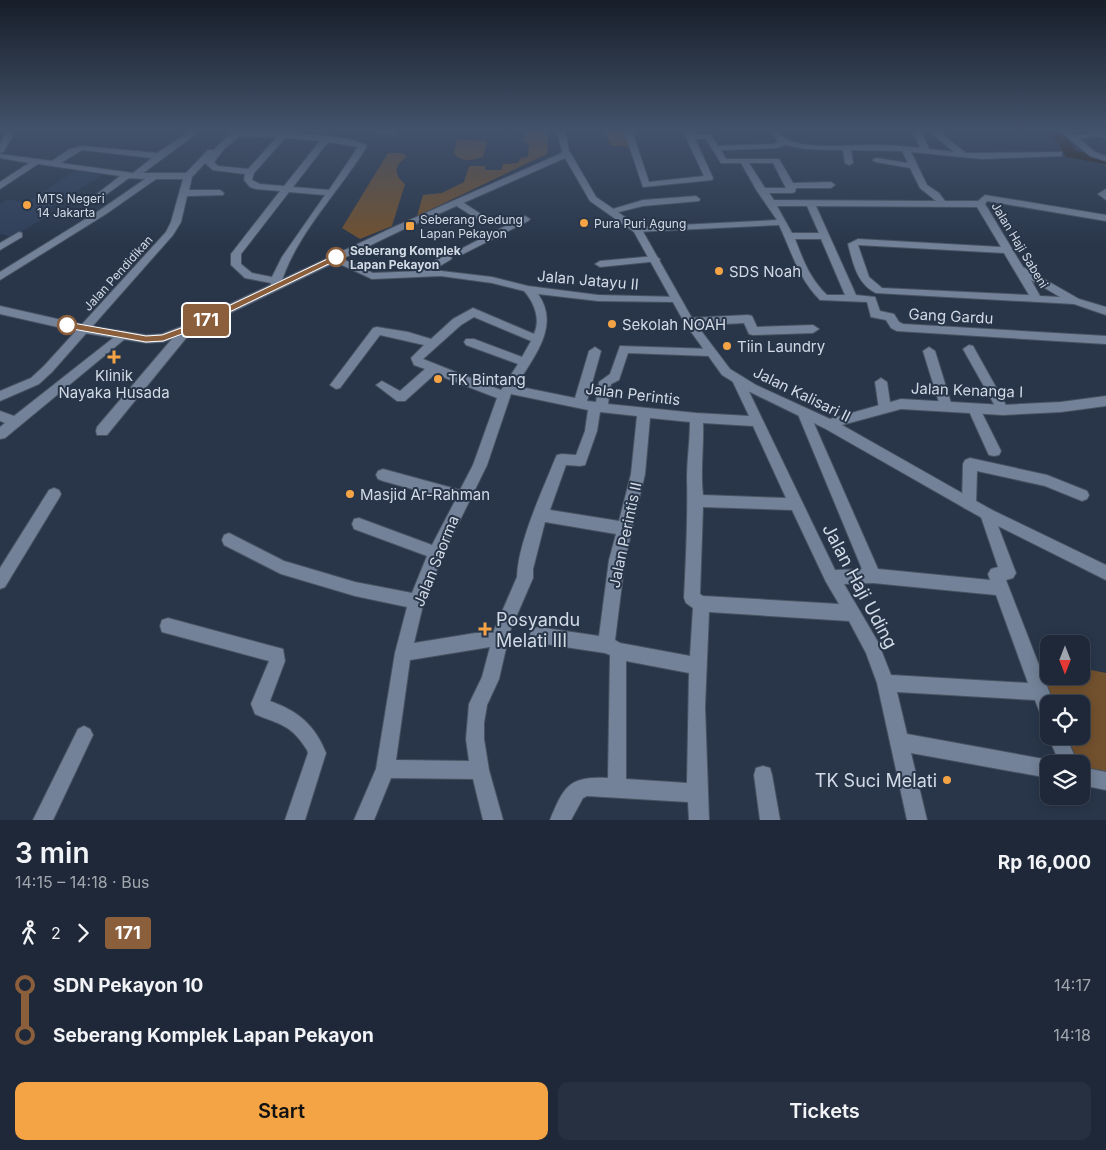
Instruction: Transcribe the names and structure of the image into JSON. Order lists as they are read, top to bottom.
{
  "streets": {
    "street": [
      "Jalan Haji Sabeni",
      "Jalan Pendidikan",
      "Jalan Jatayu II",
      "Gang Gardu",
      "Jalan Kenanga I",
      "Jalan Perintis",
      "Jalan Kalisari II",
      "Jalan Perintis II",
      "Jalan Saorma",
      "Jalan Haji Uding"
    ]
  },
  "crossings": [
    ["Jalan Jatayu II", "Jalan Kalisari II"],
    ["Jalan Jatayu II", "Jalan Saorma"],
    ["Jalan Kenanga I", "Jalan Kalisari II"],
    ["Jalan Perintis", "Jalan Perintis II"],
    ["Jalan Perintis", "Jalan Saorma"],
    ["Jalan Perintis", "Jalan Haji Uding"],
    ["Jalan Kalisari II", "Jalan Haji Uding"]
  ],
  "places": {
    "other": [
      "MTS Negeri 14 Jakarta",
      "Pura Puri Agung",
      "Seberang Komplek Lapan Pekayon",
      "SDS Noah",
      "Sekolah NOAH",
      "Tiin Laundry",
      "TK Bintang",
      "Masjid Ar-Rahman",
      "TK Suci Melati"
    ],
    "transit": ["Seberang Gedung Lapan Pekayon"],
    "health": ["Klinik Nayaka Husada", "Posyandu Melati III"]
  },
  "lines": ["bus line 171"],
  "north": "bottom",
  "page": {
    "on_map": "171",
    "heading": ["3 min", "14:15 – 14:18 · Bus", "Rp 16,000"],
    "legs": ["2", "171"],
    "list": [
      {
        "name": "SDN Pekayon 10",
        "value": "14:17"
      },
      {
        "name": "Seberang Komplek Lapan Pekayon",
        "value": "14:18"
      }
    ],
    "buttons": ["Start", "Tickets"]
  }
}
